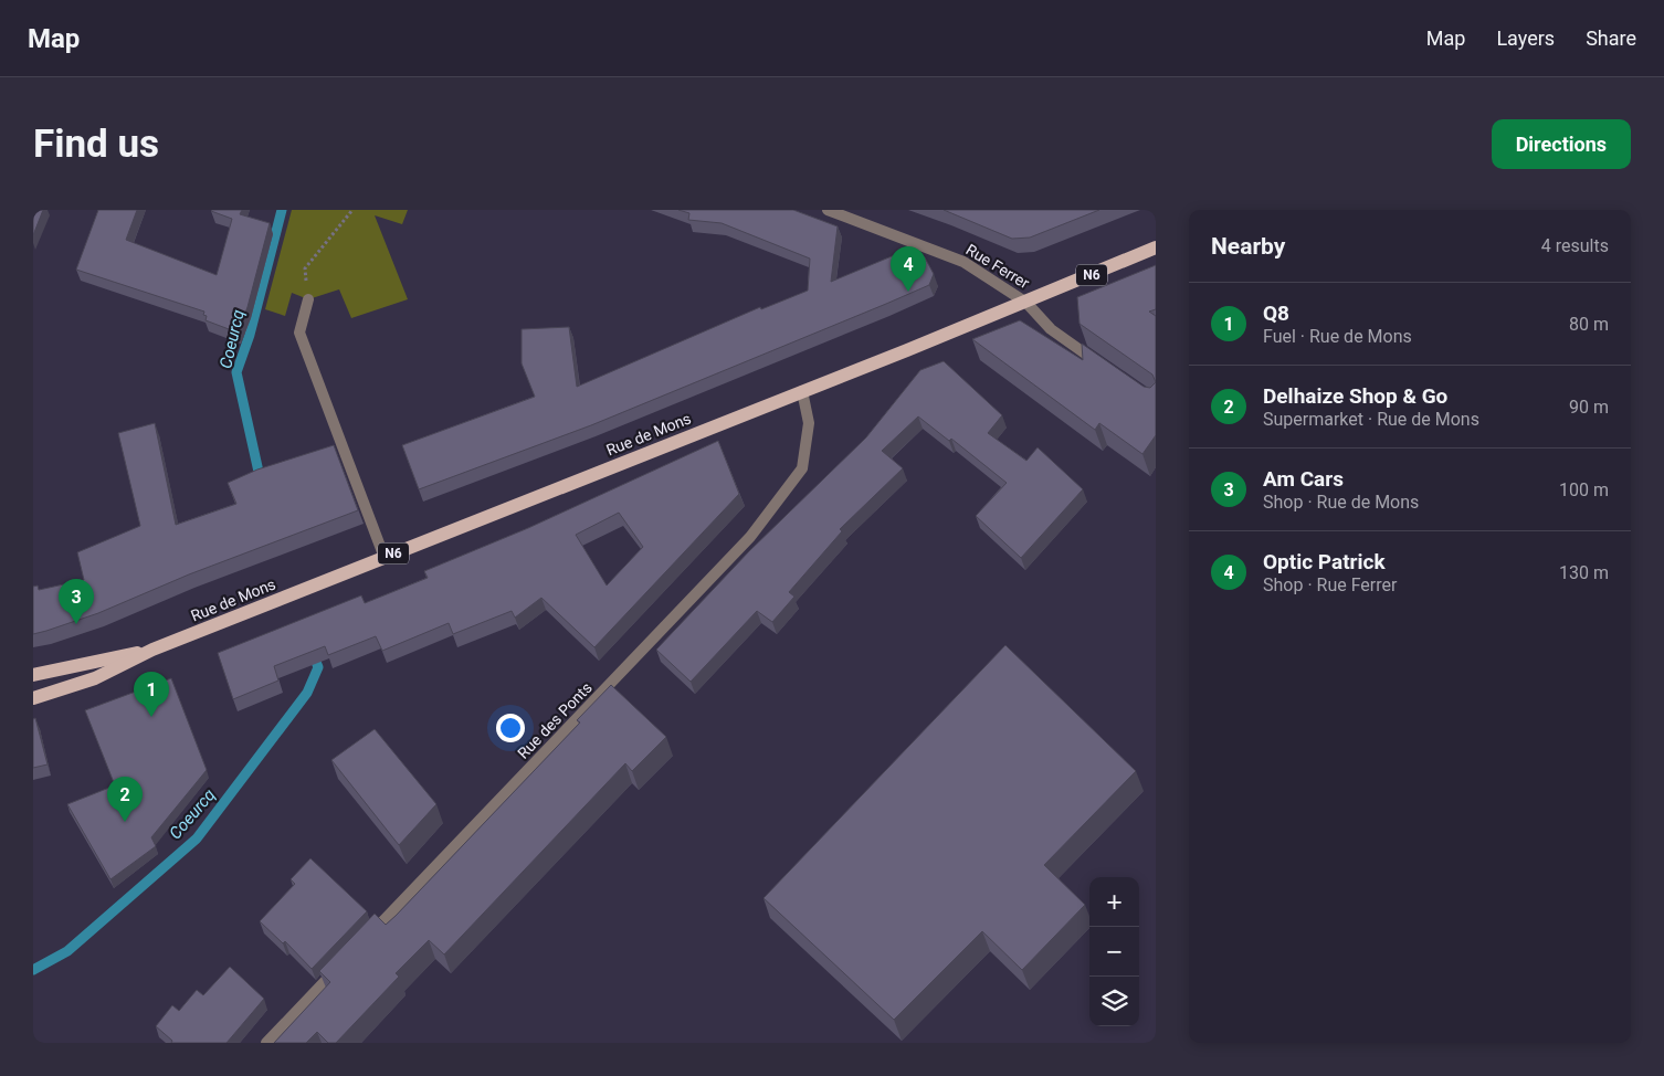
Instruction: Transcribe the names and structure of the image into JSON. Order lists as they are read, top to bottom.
{
  "streets": {
    "main road": ["N6", "Rue de Mons"],
    "street": ["Rue Ferrer", "Rue des Ponts"]
  },
  "crossings": [
    ["Rue Ferrer", "Rue de Mons"],
    ["Rue de Mons", "Rue des Ponts"]
  ],
  "water": ["Coeurcq"],
  "page": {
    "header": "Map",
    "nav": ["Map", "Layers", "Share"],
    "buttons": "Directions",
    "title": "Find us",
    "heading": ["Nearby", "4 results"],
    "pins": [
      "4",
      "3",
      "1",
      "2"
    ],
    "list": [
      {
        "mark": "1",
        "name": "Q8",
        "note": "Fuel · Rue de Mons",
        "value": "80 m"
      },
      {
        "mark": "2",
        "name": "Delhaize Shop & Go",
        "note": "Supermarket · Rue de Mons",
        "value": "90 m"
      },
      {
        "mark": "3",
        "name": "Am Cars",
        "note": "Shop · Rue de Mons",
        "value": "100 m"
      },
      {
        "mark": "4",
        "name": "Optic Patrick",
        "note": "Shop · Rue Ferrer",
        "value": "130 m"
      }
    ],
    "map_buttons": ["+", "−"]
  }
}
